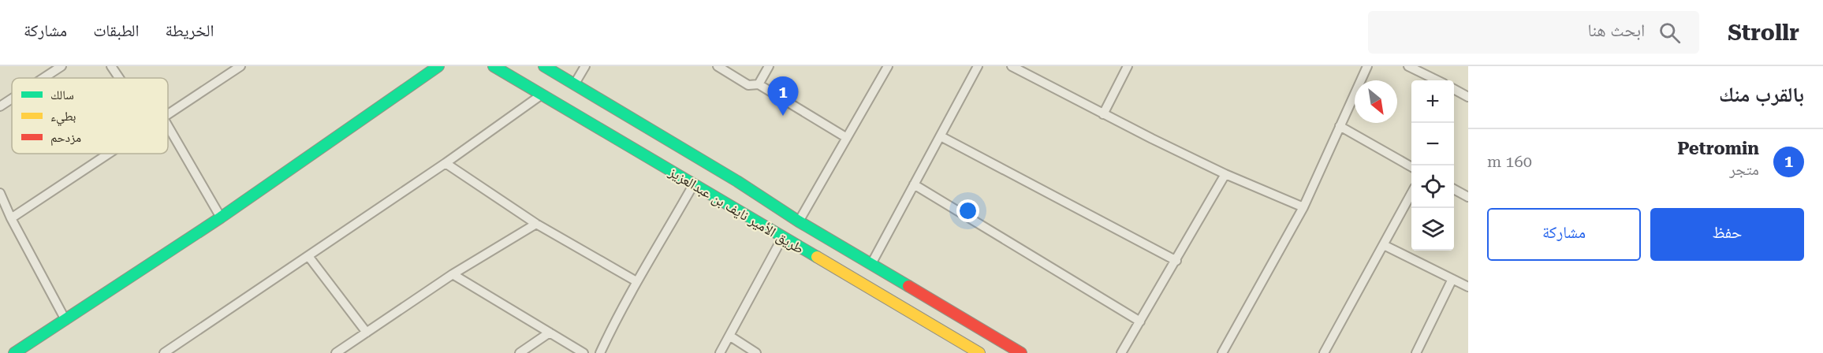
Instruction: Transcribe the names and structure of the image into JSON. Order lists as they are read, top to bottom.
{
  "streets": {
    "main road": ["طريق الأمير نايف بن عبدالعزيز"]
  },
  "legend": ["سالك", "بطيء", "مزدحم"],
  "north": "bottom right",
  "page": {
    "header": "Strollr",
    "search": "ابحث هنا",
    "nav": ["الخريطة", "الطبقات", "مشاركة"],
    "heading": "بالقرب منك",
    "pins": "1",
    "map_buttons": ["+", "−"],
    "list": [
      {
        "mark": "1",
        "name": "Petromin",
        "note": "متجر",
        "value": "160 m"
      }
    ],
    "buttons": ["حفظ", "مشاركة"]
  }
}
